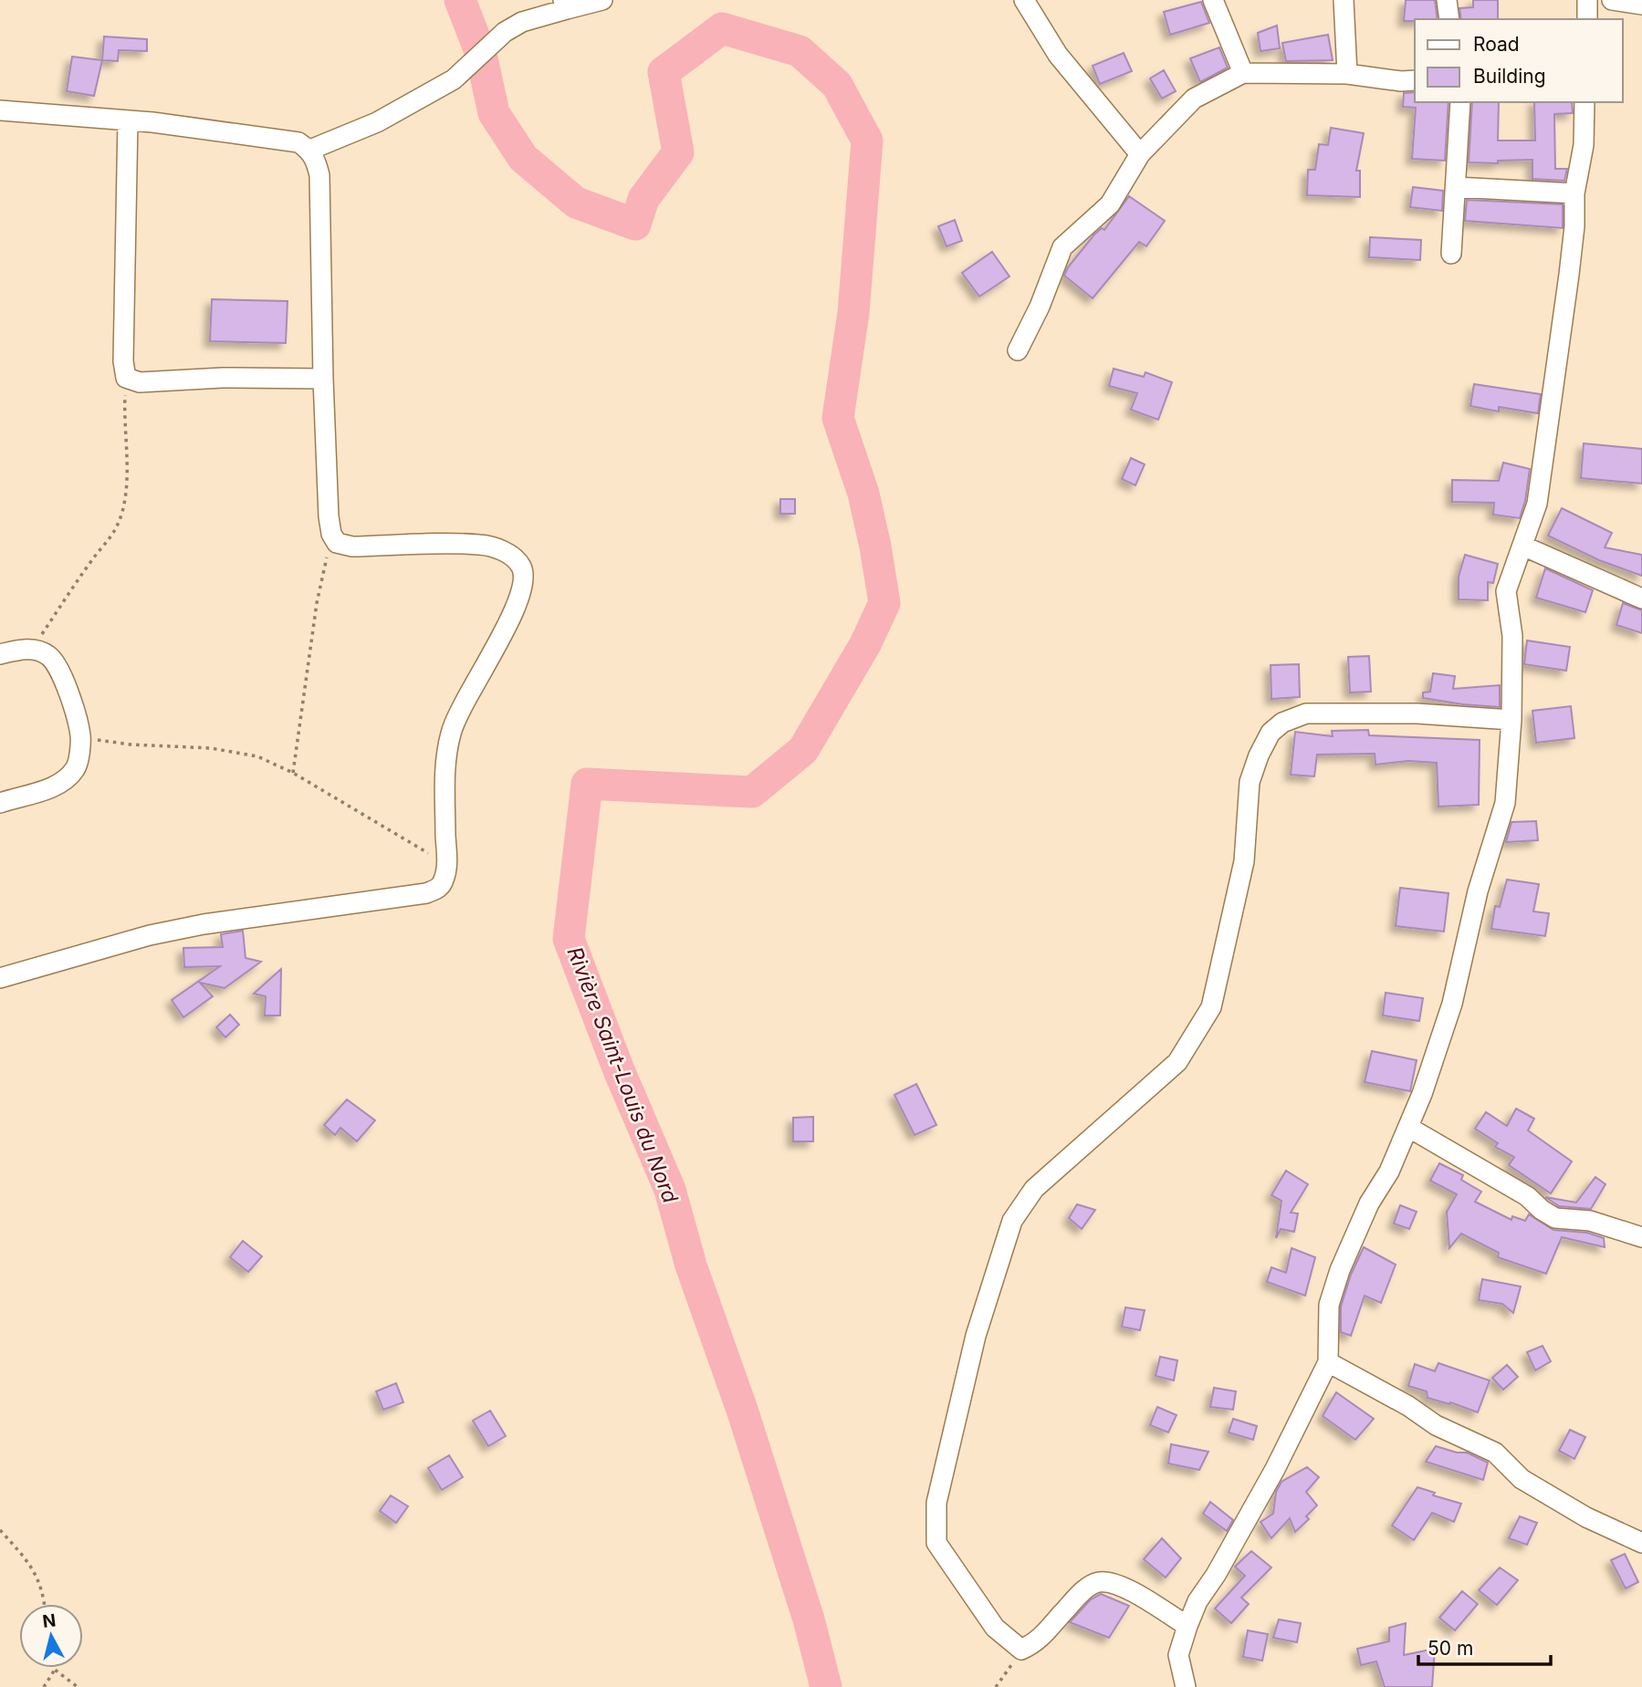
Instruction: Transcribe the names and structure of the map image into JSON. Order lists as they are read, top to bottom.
{
  "water": ["Rivière Saint-Louis du Nord"],
  "legend": ["Road", "Building"],
  "scale_bar": "50 m",
  "north": "top"
}
